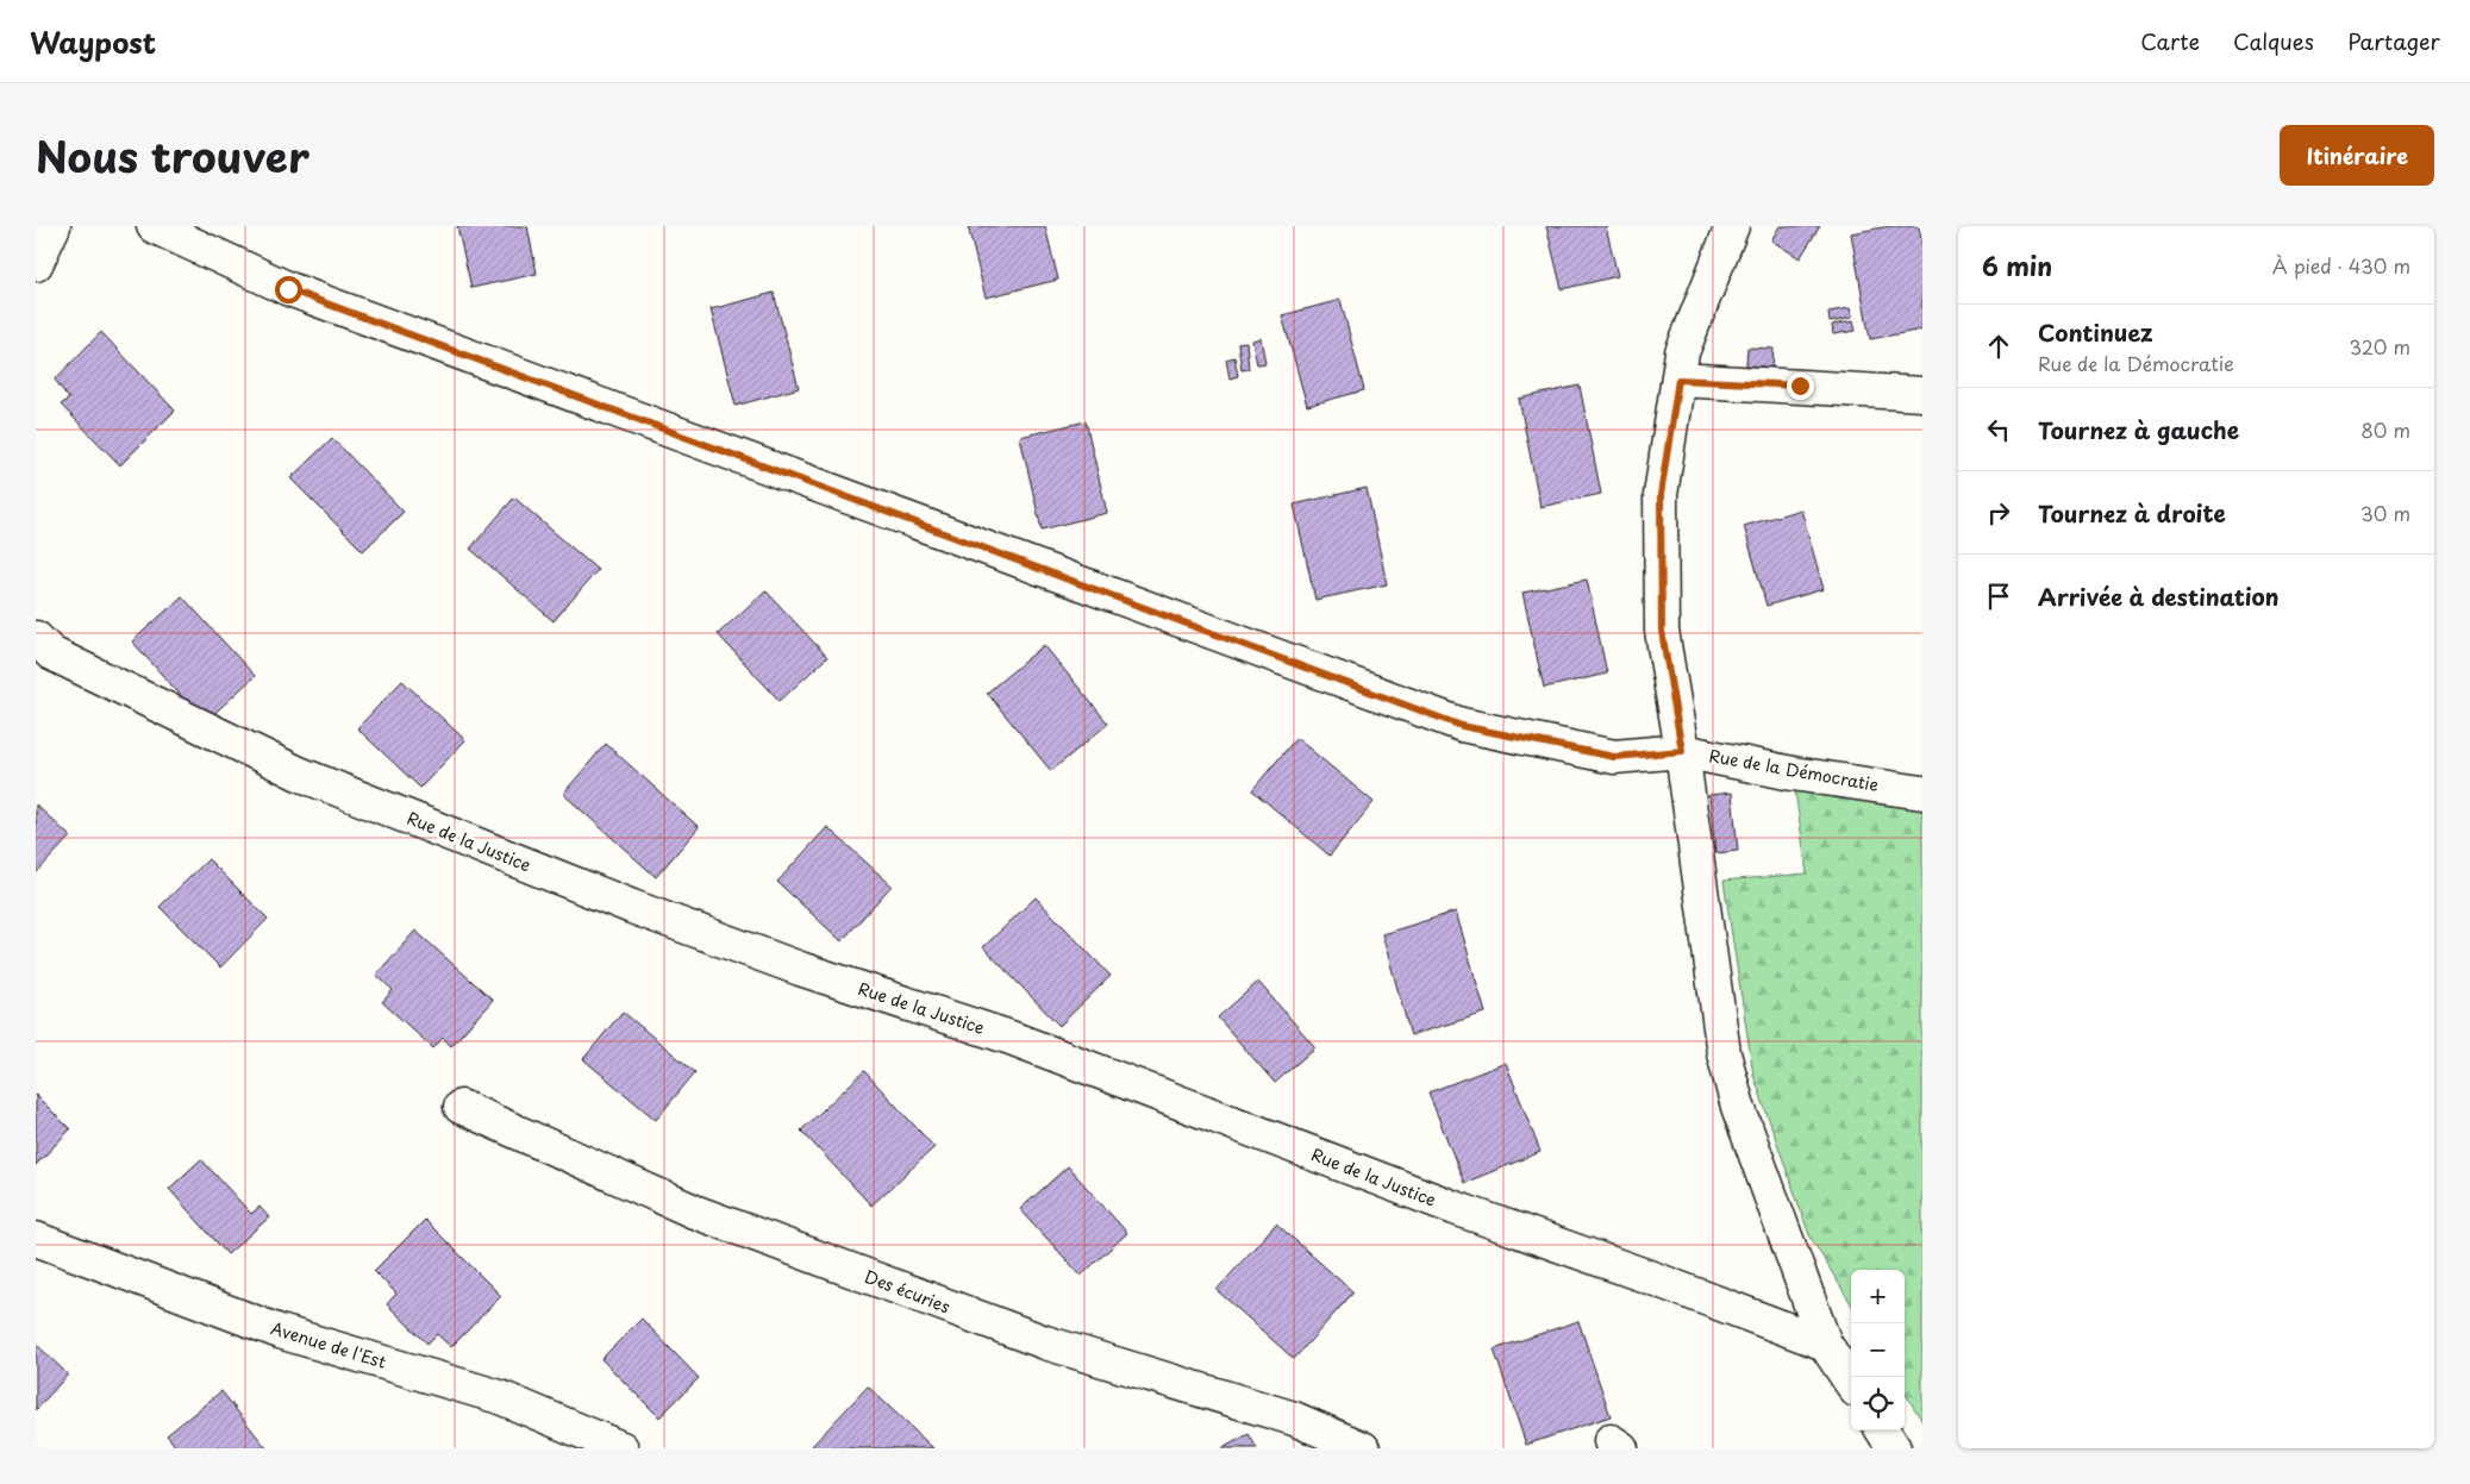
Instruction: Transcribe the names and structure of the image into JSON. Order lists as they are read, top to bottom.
{
  "streets": {
    "street": [
      "Rue de la Démocratie",
      "Rue de la Justice",
      "Des écuries",
      "Avenue de l'Est"
    ]
  },
  "page": {
    "header": "Waypost",
    "nav": ["Carte", "Calques", "Partager"],
    "title": "Nous trouver",
    "buttons": "Itinéraire",
    "heading": ["6 min", "À pied · 430 m"],
    "list": [
      ["Continuez", "Rue de la Démocratie", "320 m"],
      ["Tournez à gauche", "80 m"],
      ["Tournez à droite", "30 m"],
      "Arrivée à destination"
    ],
    "map_buttons": ["+", "−"]
  }
}
